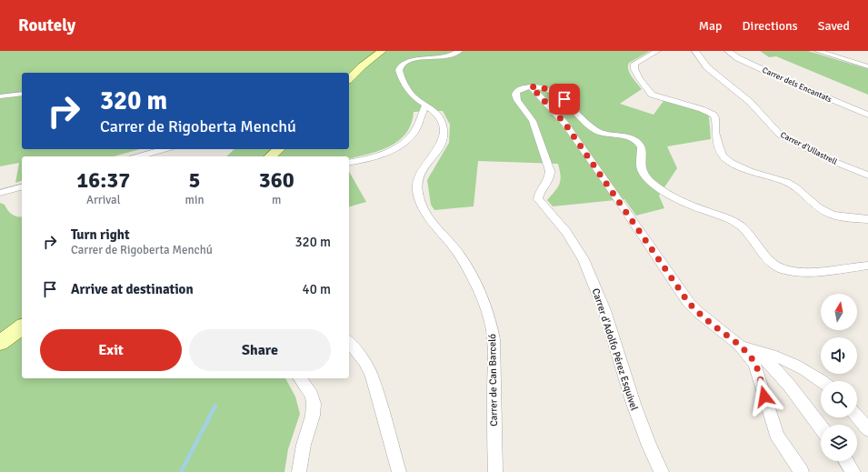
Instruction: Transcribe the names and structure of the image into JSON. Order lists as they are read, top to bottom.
{
  "streets": {
    "street": [
      "Carrer dels Encantats",
      "Carrer d'Ullastrell",
      "Carrer d'Adolfo Pérez Esquivel",
      "Carrer de Can Barceló"
    ]
  },
  "north": "top",
  "page": {
    "header": "Routely",
    "nav": ["Map", "Directions", "Saved"],
    "turn": ["320 m", "Carrer de Rigoberta Menchú"],
    "eta": [
      "16:37",
      "Arrival",
      "5",
      "min",
      "360",
      "m"
    ],
    "list": [
      {
        "name": "Turn right",
        "note": "Carrer de Rigoberta Menchú",
        "value": "320 m"
      },
      {
        "name": "Arrive at destination",
        "value": "40 m"
      }
    ],
    "buttons": ["Exit", "Share"]
  }
}
